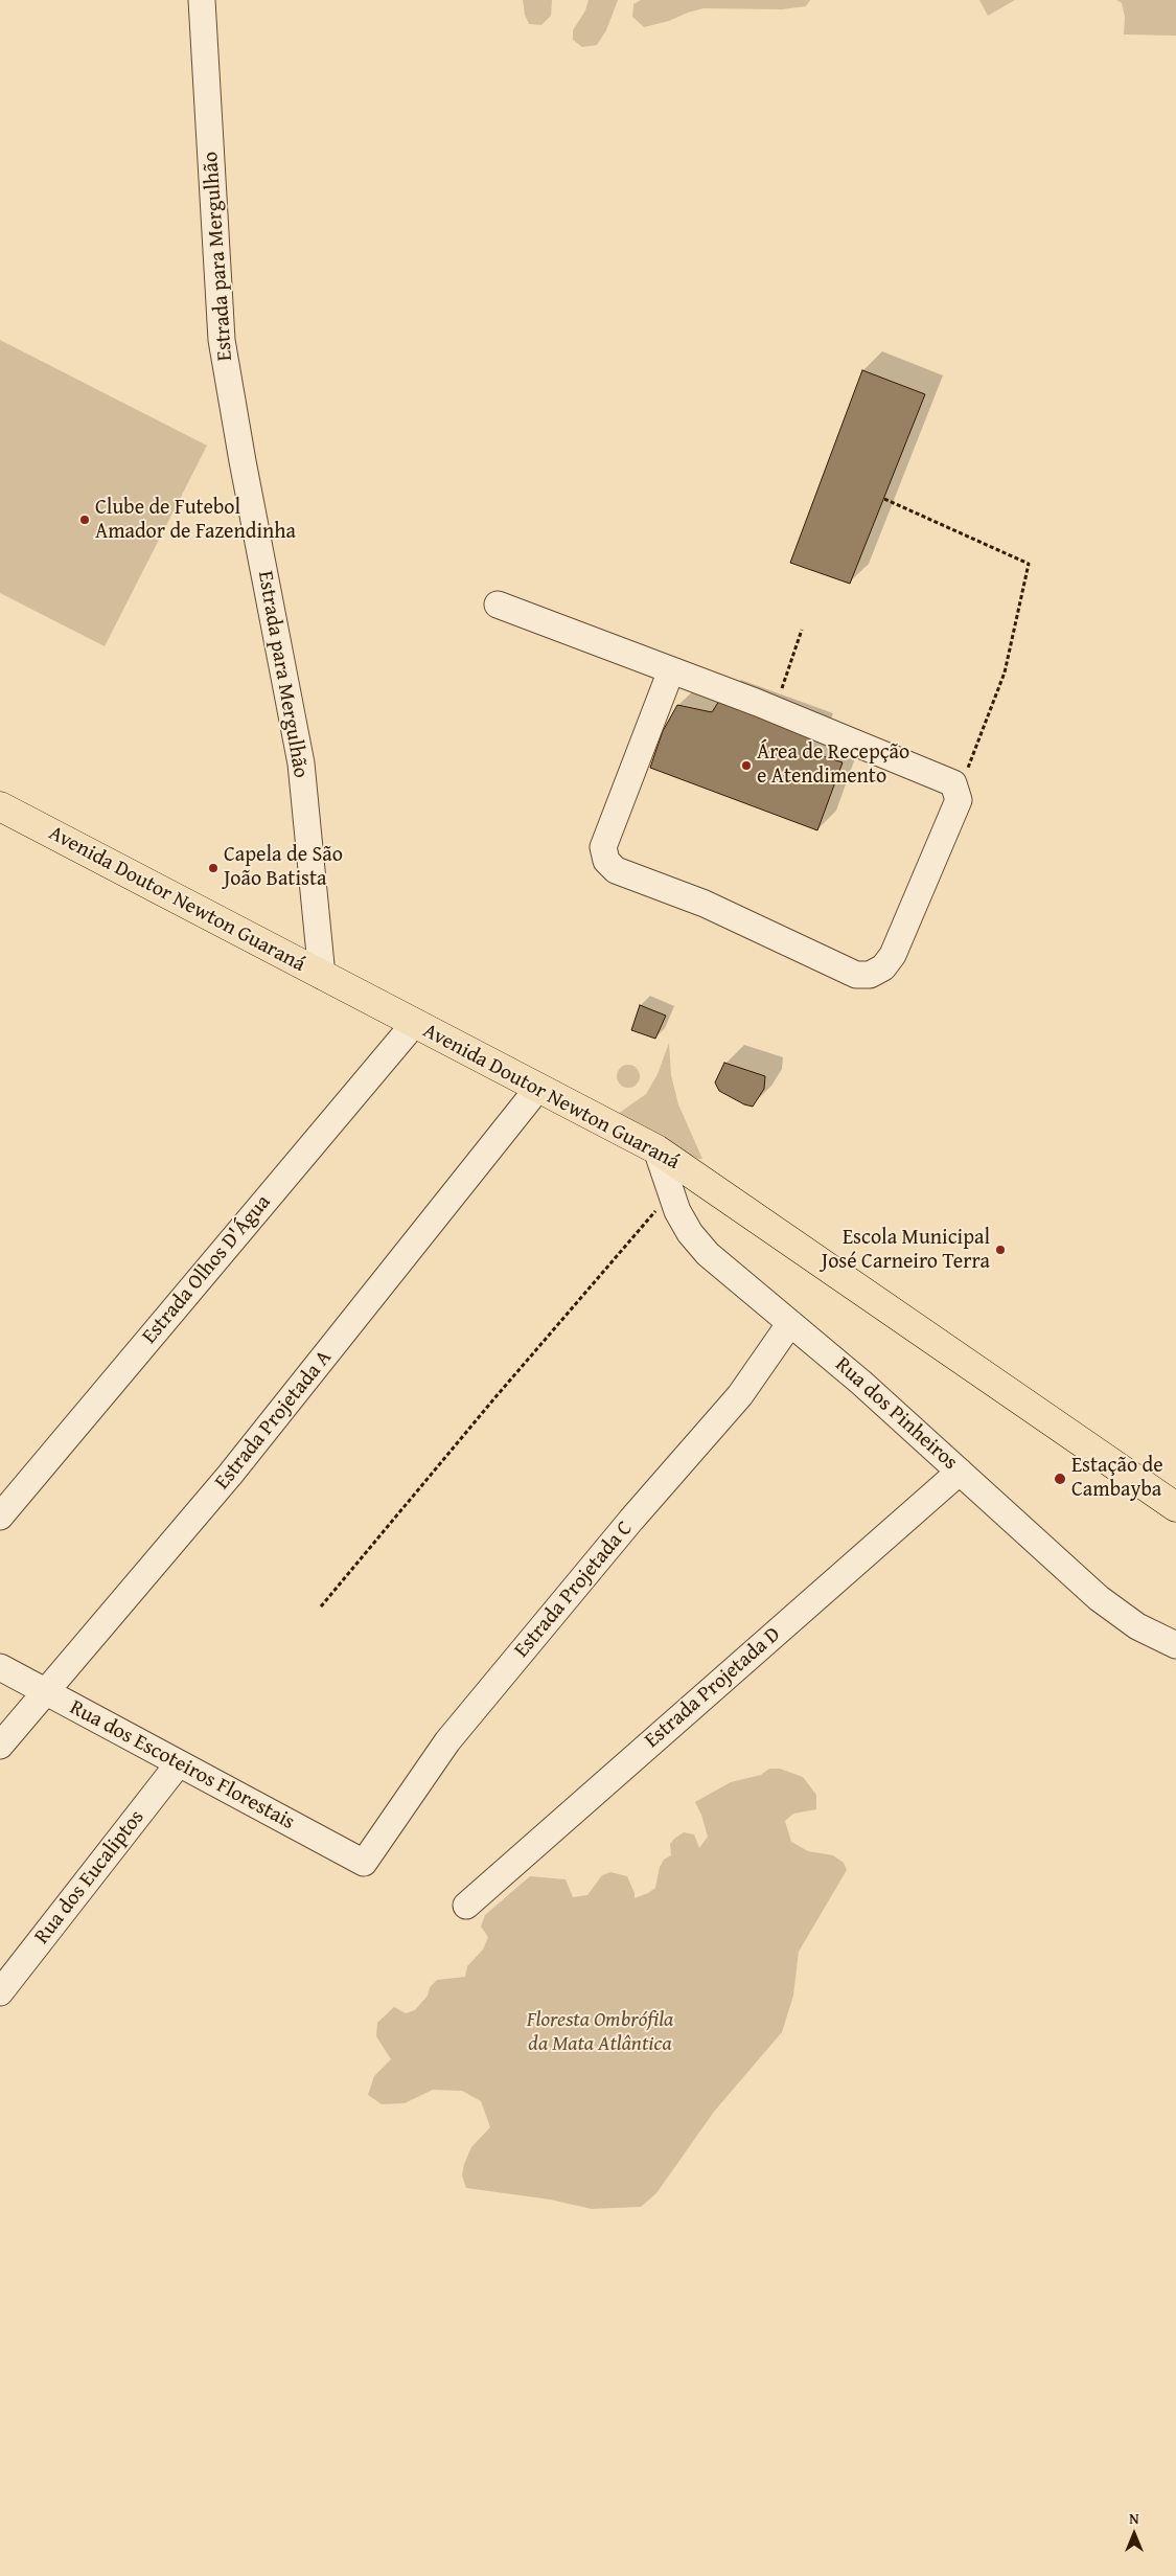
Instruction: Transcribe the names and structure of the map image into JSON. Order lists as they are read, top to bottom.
{
  "streets": {
    "main road": ["Avenida Doutor Newton Guaraná"],
    "street": [
      "Estrada para Mergulhão",
      "Estrada Olhos D'Água",
      "Rua dos Pinheiros",
      "Estrada Projetada A",
      "Estrada Projetada C",
      "Estrada Projetada D",
      "Rua dos Escoteiros Florestais",
      "Rua dos Eucaliptos"
    ]
  },
  "crossings": [
    ["Estrada para Mergulhão", "Avenida Doutor Newton Guaraná"],
    ["Avenida Doutor Newton Guaraná", "Estrada Olhos D'Água"],
    ["Avenida Doutor Newton Guaraná", "Rua dos Pinheiros"],
    ["Avenida Doutor Newton Guaraná", "Estrada Projetada A"],
    ["Rua dos Pinheiros", "Estrada Projetada C"],
    ["Rua dos Pinheiros", "Estrada Projetada D"],
    ["Estrada Projetada A", "Rua dos Escoteiros Florestais"],
    ["Estrada Projetada C", "Rua dos Escoteiros Florestais"],
    ["Rua dos Escoteiros Florestais", "Rua dos Eucaliptos"]
  ],
  "parks": ["Floresta Ombrófila da Mata Atlântica"],
  "places": [
    "Clube de Futebol Amador de Fazendinha",
    "Área de Recepção e Atendimento",
    "Capela de São João Batista",
    "Escola Municipal José Carneiro Terra",
    "Estação de Cambayba"
  ],
  "north": "top"
}
